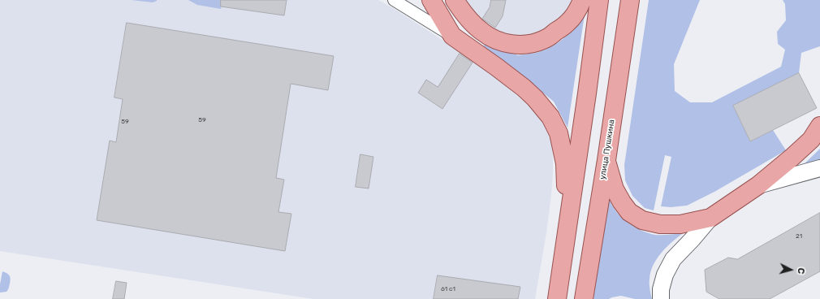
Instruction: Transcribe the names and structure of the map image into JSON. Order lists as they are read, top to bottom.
{
  "streets": {
    "main road": ["улица Пушкина"]
  },
  "house_numbers": [
    "59",
    "59",
    "21",
    "61 с1"
  ],
  "north": "right"
}
